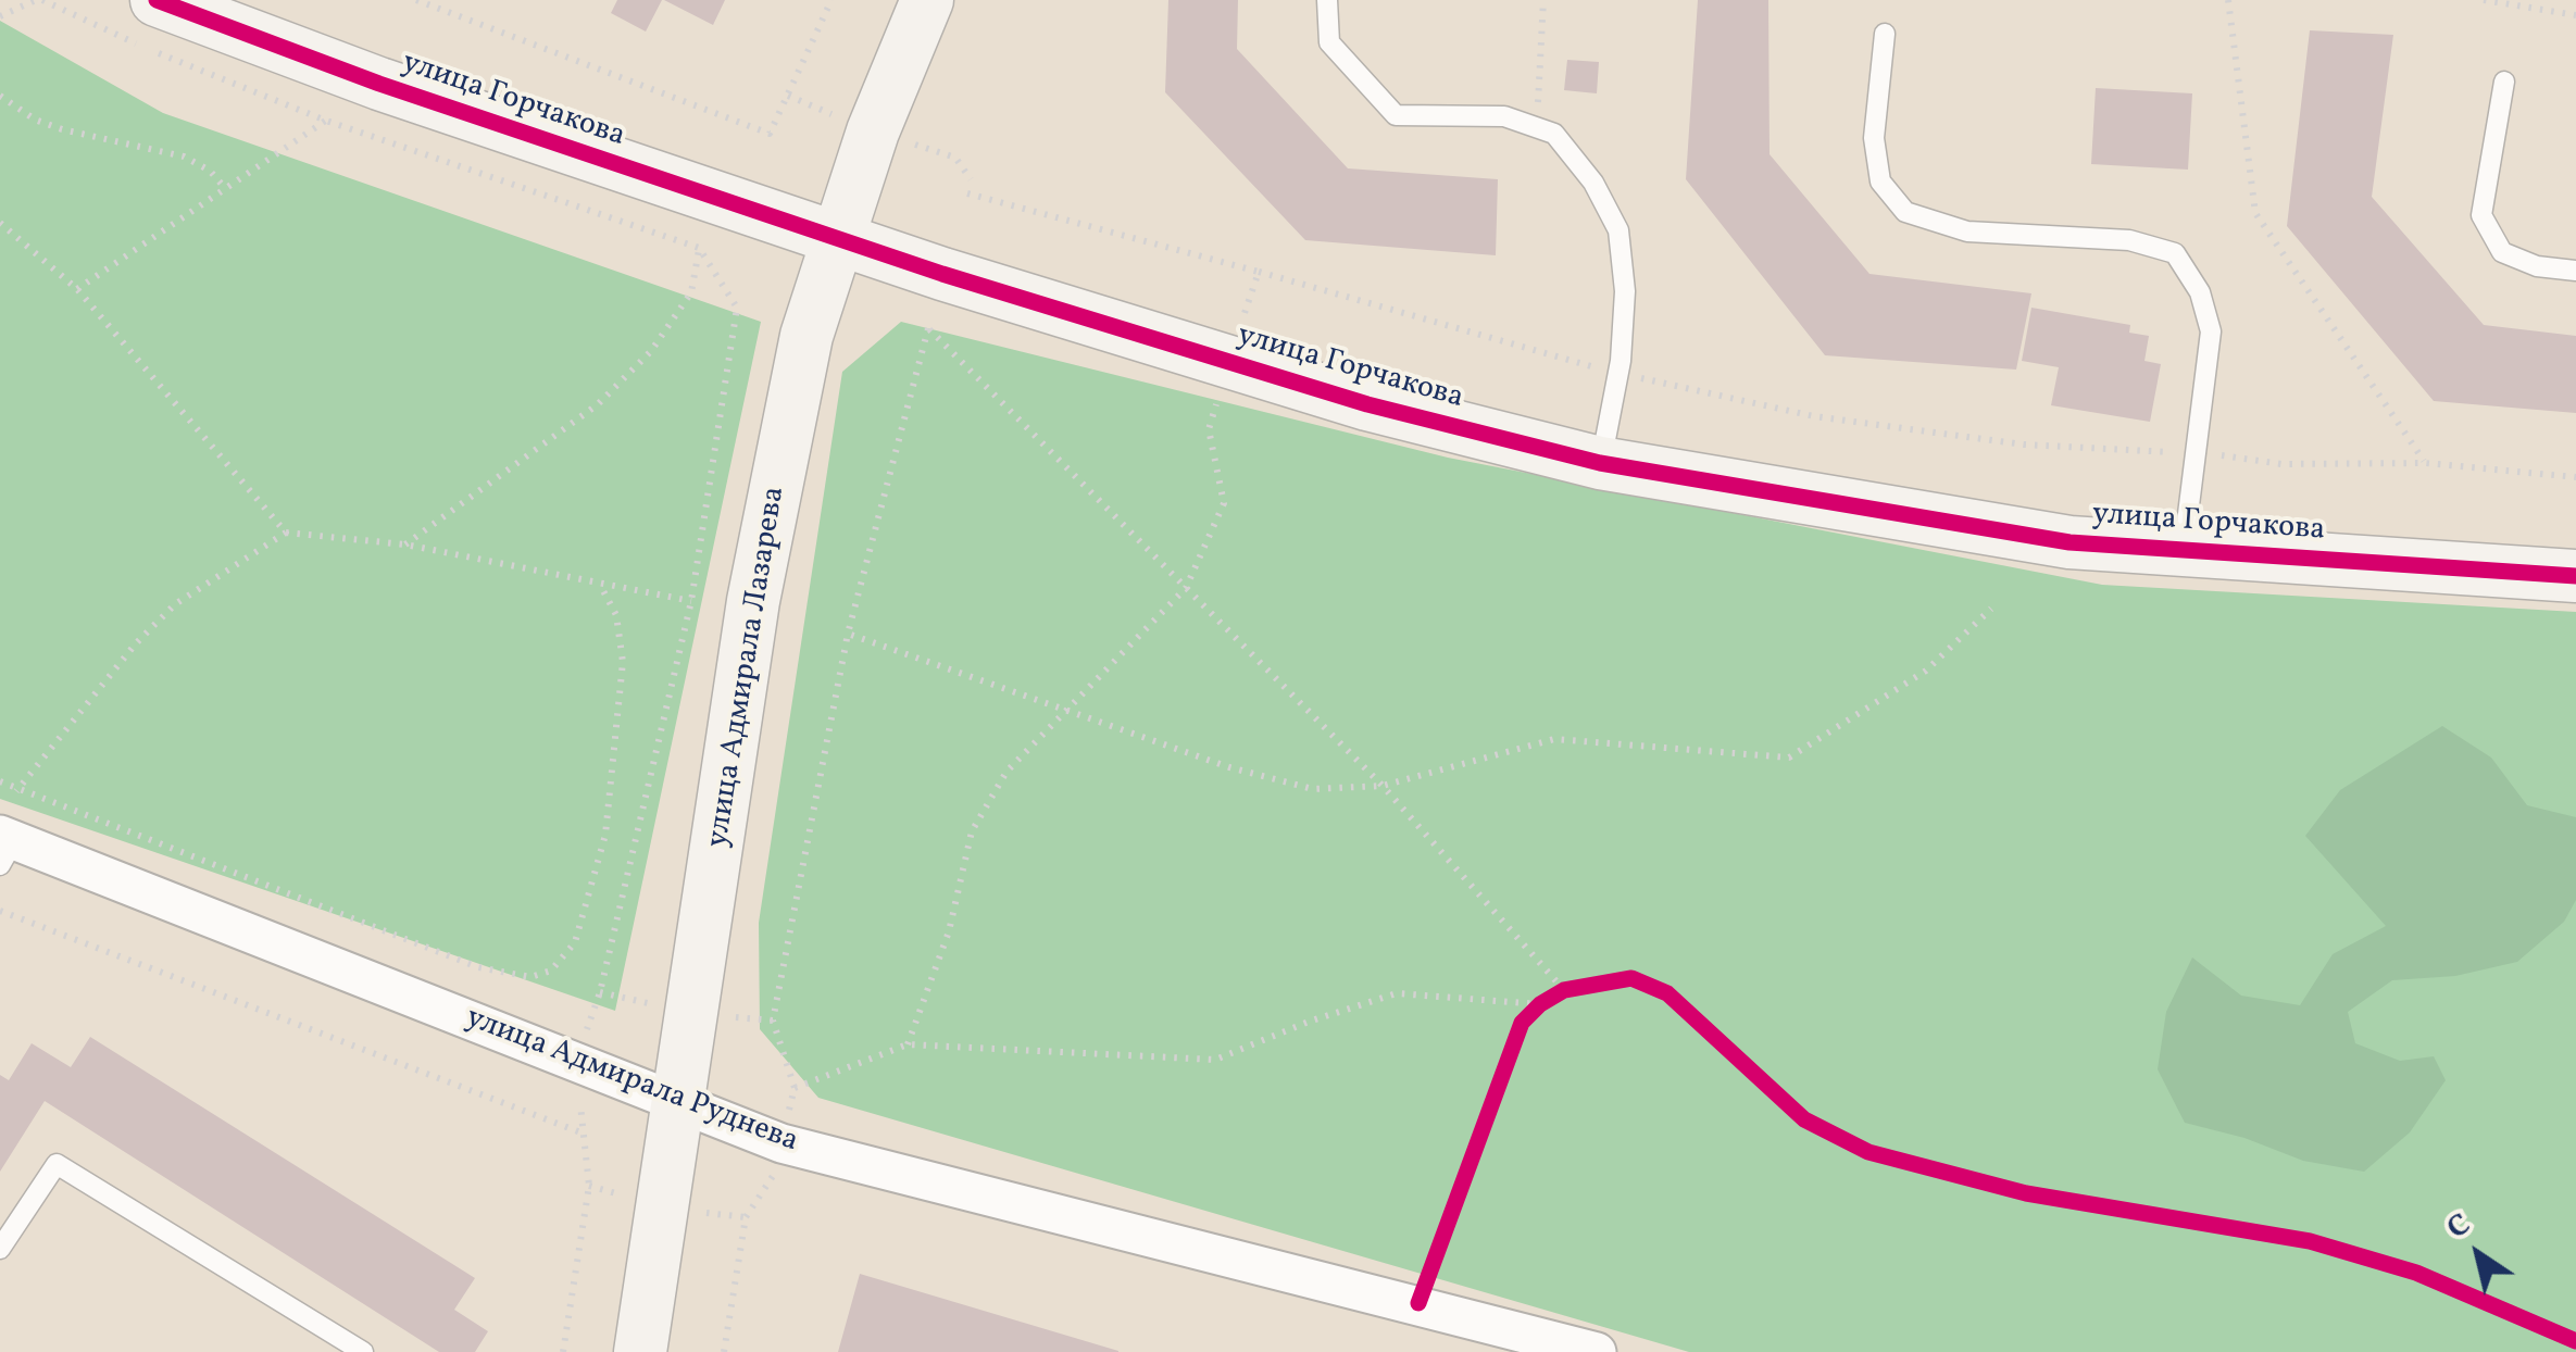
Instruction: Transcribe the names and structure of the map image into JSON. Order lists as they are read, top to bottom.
{
  "streets": {
    "street": ["улица Горчакова", "улица Адмирала Лазарева", "улица Адмирала Руднева"]
  },
  "crossings": [
    ["улица Горчакова", "улица Адмирала Лазарева"],
    ["улица Адмирала Лазарева", "улица Адмирала Руднева"]
  ],
  "north": "top left"
}
